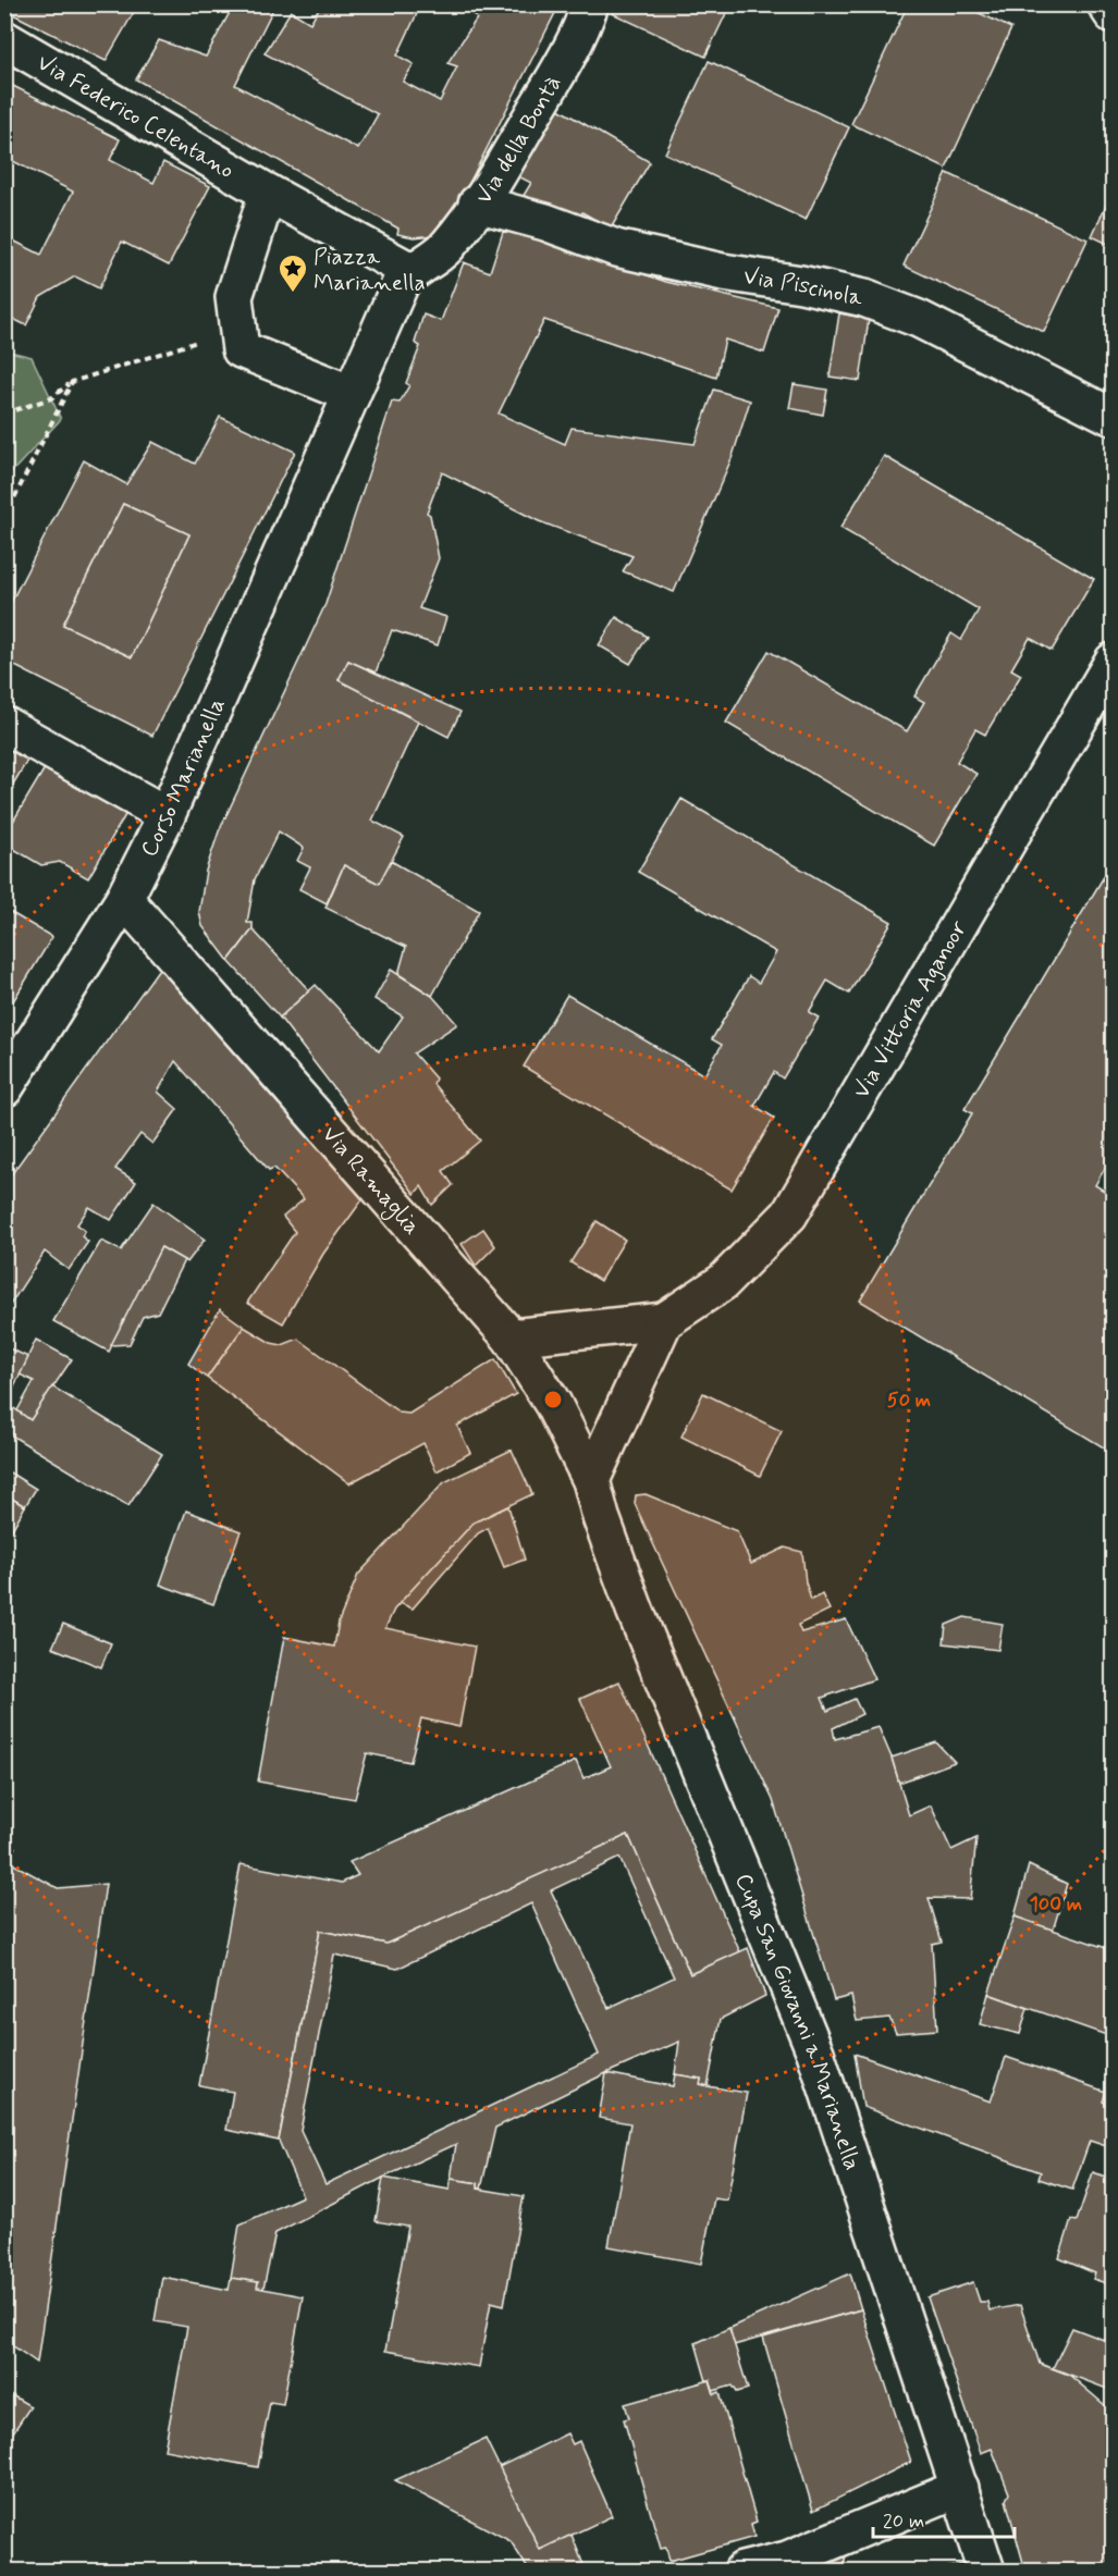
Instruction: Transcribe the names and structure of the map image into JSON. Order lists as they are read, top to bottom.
{
  "streets": {
    "street": [
      "Via Federico Celentano",
      "Via della Bontà",
      "Via Piscinola",
      "Corso Marianella",
      "Via Vittoria Aganoor",
      "Via Ramaglia",
      "Cupa San Giovanni a Marianella"
    ]
  },
  "crossings": [
    ["Via della Bontà", "Via Piscinola"],
    ["Corso Marianella", "Via Ramaglia"],
    ["Via Vittoria Aganoor", "Via Ramaglia"],
    ["Via Ramaglia", "Cupa San Giovanni a Marianella"]
  ],
  "places": {
    "place": ["Piazza Marianella"]
  },
  "scale_bar": "20 m",
  "rings": ["50 m", "100 m"]
}
